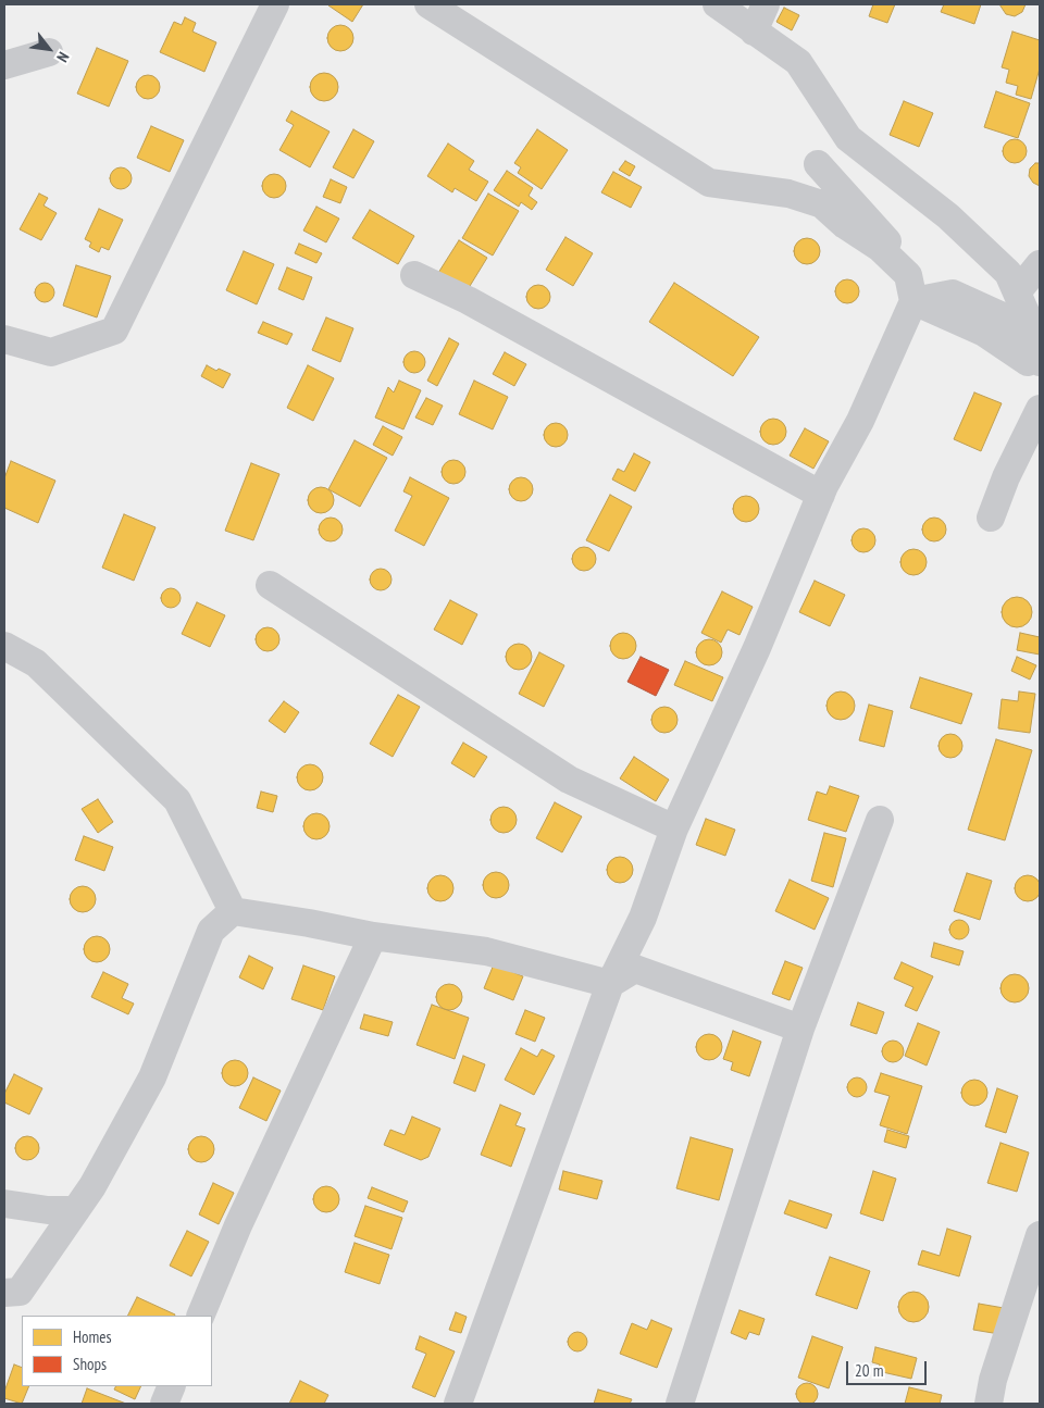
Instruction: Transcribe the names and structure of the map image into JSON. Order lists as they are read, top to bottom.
{
  "legend": ["Homes", "Shops"],
  "scale_bar": "20 m",
  "north": "bottom right"
}
